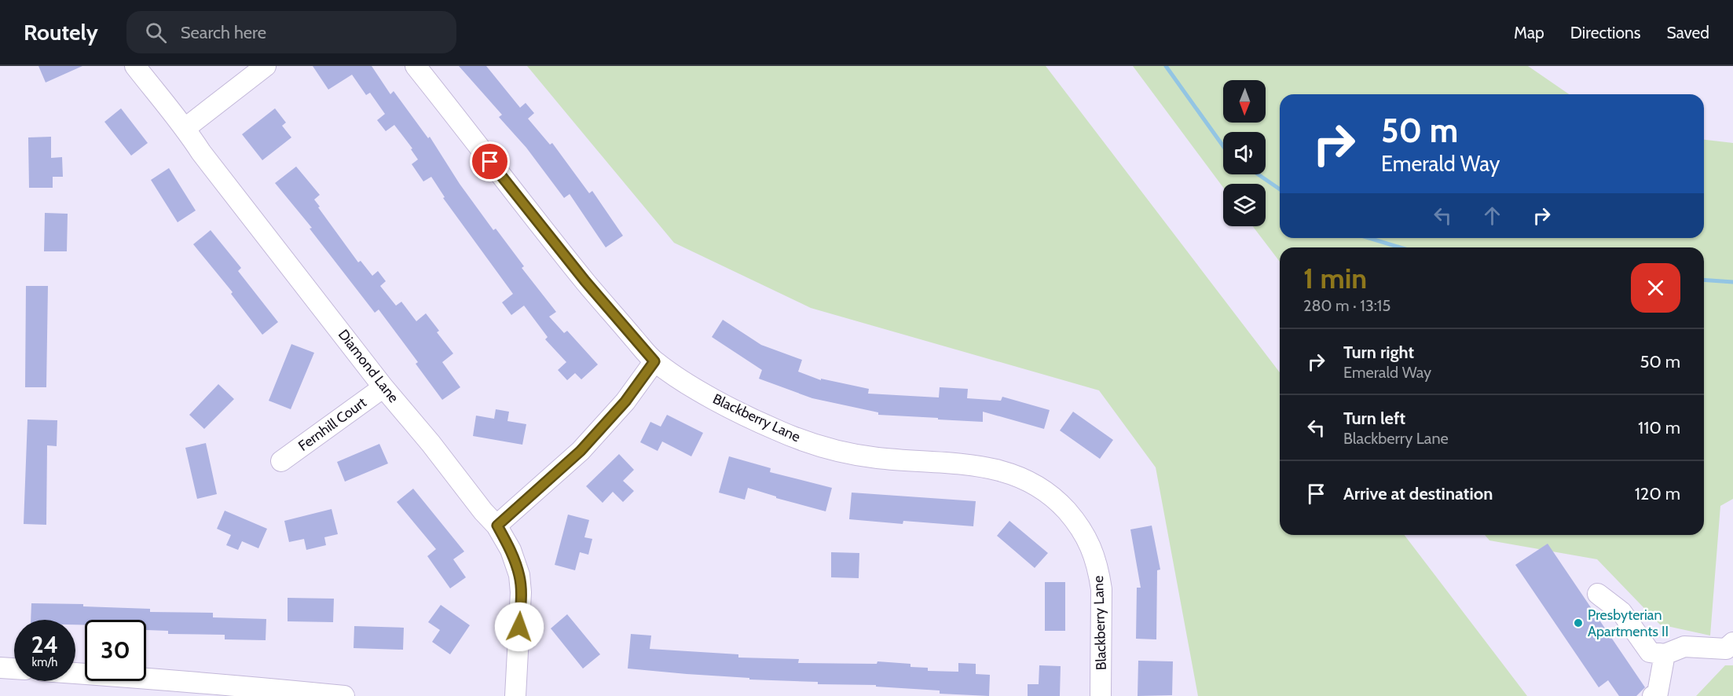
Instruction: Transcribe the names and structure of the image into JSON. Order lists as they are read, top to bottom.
{
  "streets": {
    "street": ["Diamond Lane", "Blackberry Lane", "Fernhill Court"]
  },
  "crossings": [
    ["Diamond Lane", "Fernhill Court"]
  ],
  "places": ["Presbyterian Apartments II"],
  "north": "bottom",
  "page": {
    "header": "Routely",
    "search": "Search here",
    "nav": ["Map", "Directions", "Saved"],
    "turn": ["50 m", "Emerald Way"],
    "heading": ["1 min", "280 m · 13:15"],
    "list": [
      {
        "name": "Turn right",
        "note": "Emerald Way",
        "value": "50 m"
      },
      {
        "name": "Turn left",
        "note": "Blackberry Lane",
        "value": "110 m"
      },
      {
        "name": "Arrive at destination",
        "value": "120 m"
      }
    ],
    "speed": "24 km/h",
    "limit": "30"
  }
}
